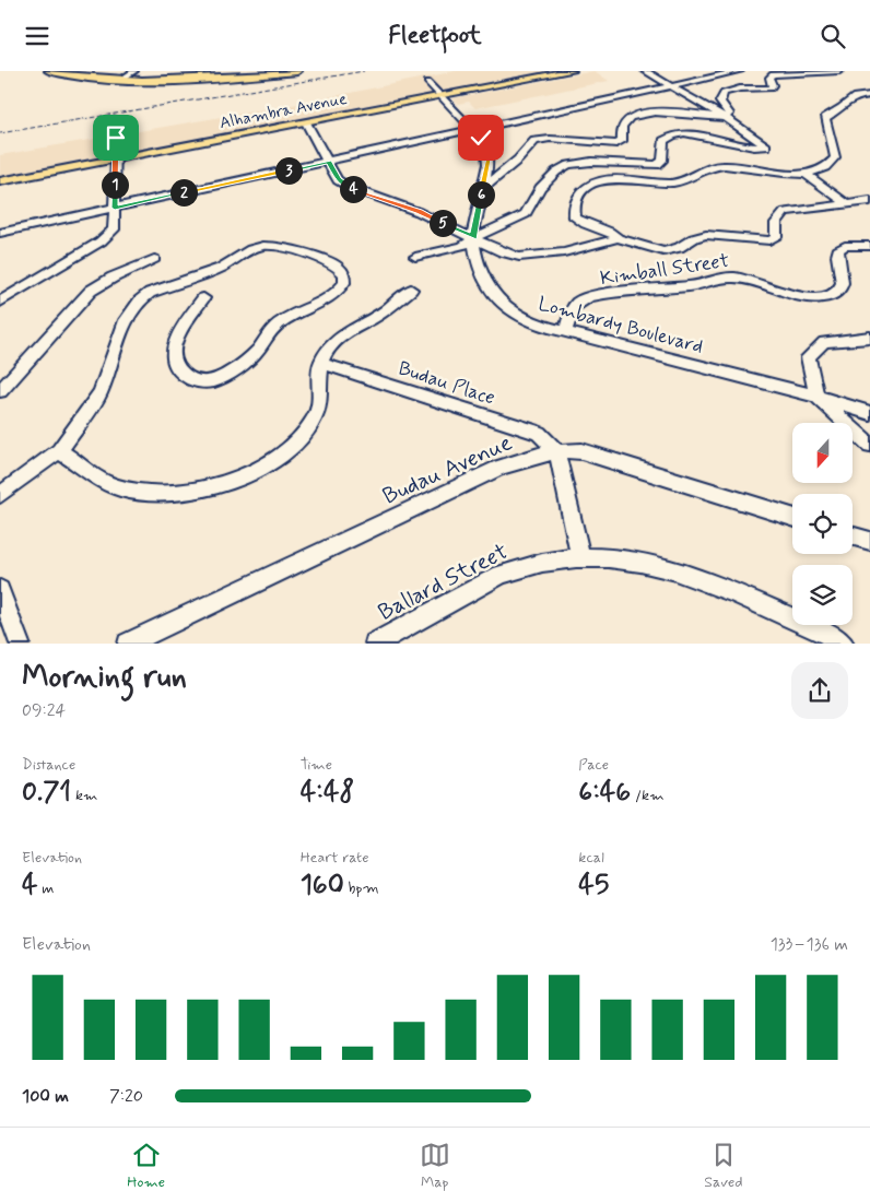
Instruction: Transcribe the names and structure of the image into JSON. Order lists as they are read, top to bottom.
{
  "streets": {
    "main road": ["Alhambra Avenue"],
    "street": [
      "Kimball Street",
      "Lombardy Boulevard",
      "Budau Place",
      "Budau Avenue",
      "Ballard Street"
    ]
  },
  "crossings": [
    ["Alhambra Avenue", "Lombardy Boulevard"],
    ["Kimball Street", "Lombardy Boulevard"],
    ["Budau Place", "Budau Avenue"]
  ],
  "north": "bottom",
  "page": {
    "header": "Fleetfoot",
    "pins": [
      "3",
      "1",
      "4",
      "2",
      "6",
      "5"
    ],
    "heading": ["Morning run", "09:24"],
    "stats": [
      ["Distance", "0.71 km"],
      ["Time", "4:48"],
      ["Pace", "6:46 /km"],
      ["Elevation", "4 m"],
      ["Heart rate", "160 bpm"],
      ["kcal", "45"]
    ],
    "chart": ["Elevation", "133–136 m"],
    "list": [
      {
        "name": "100 m",
        "note": "7:20"
      }
    ],
    "tabs": ["Home", "Map", "Saved"]
  }
}
